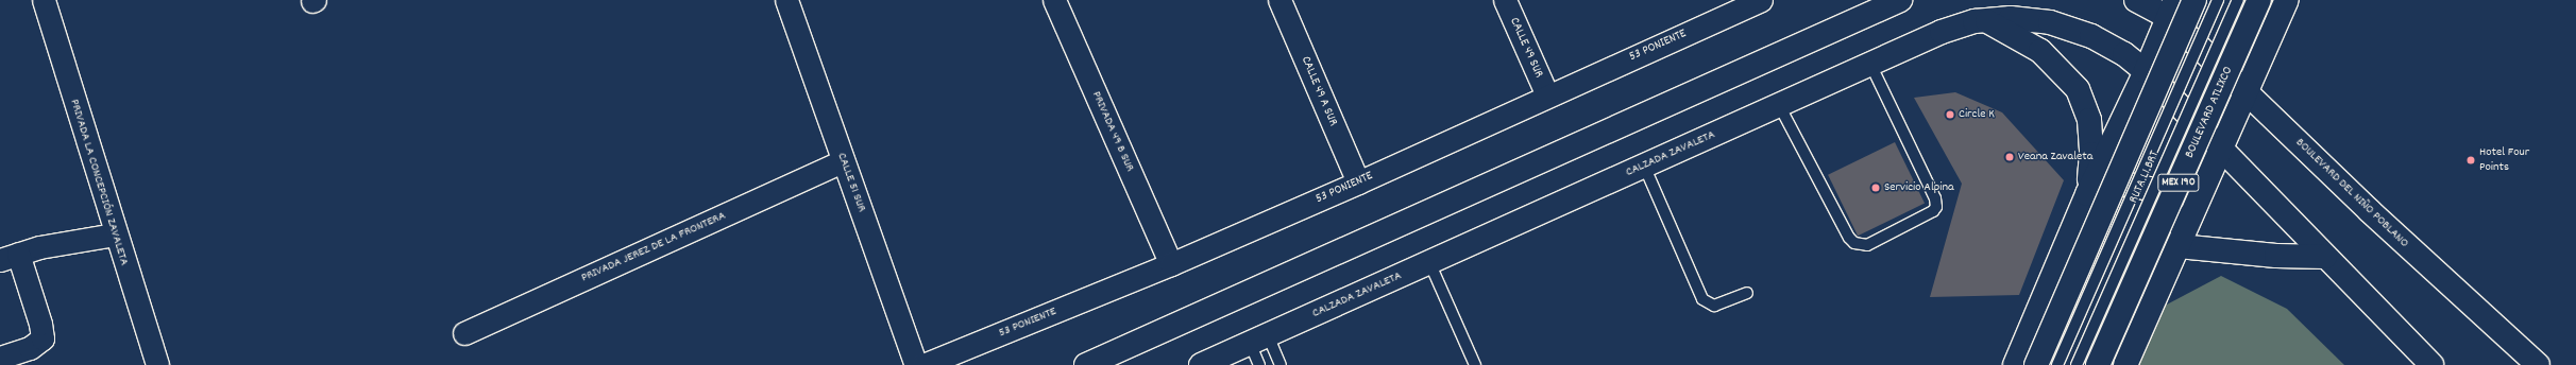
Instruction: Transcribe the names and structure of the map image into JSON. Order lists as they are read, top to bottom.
{
  "streets": {
    "main road": [
      "BOULEVARD ATLIXCO",
      "CALZADA ZAVALETA",
      "MEX 190",
      "BOULEVARD DEL NIÑO POBLANO"
    ],
    "street": [
      "53 PONIENTE",
      "CALLE 49 SUR",
      "CALLE 49 A SUR",
      "PRIVADA 49 B SUR",
      "PRIVADA LA CONCEPCIÓN ZAVALETA",
      "CALLE 51 SUR",
      "PRIVADA JEREZ DE LA FRONTERA"
    ],
    "lane": ["RUTA L1 BRT"]
  },
  "crossings": [
    ["53 PONIENTE", "CALLE 49 SUR"],
    ["53 PONIENTE", "CALLE 49 A SUR"],
    ["53 PONIENTE", "PRIVADA 49 B SUR"],
    ["CALLE 51 SUR", "PRIVADA JEREZ DE LA FRONTERA"]
  ],
  "places": [
    "Circle K",
    "Veana Zavaleta",
    "Hotel Four Points",
    "Servicio Alpina"
  ]
}
